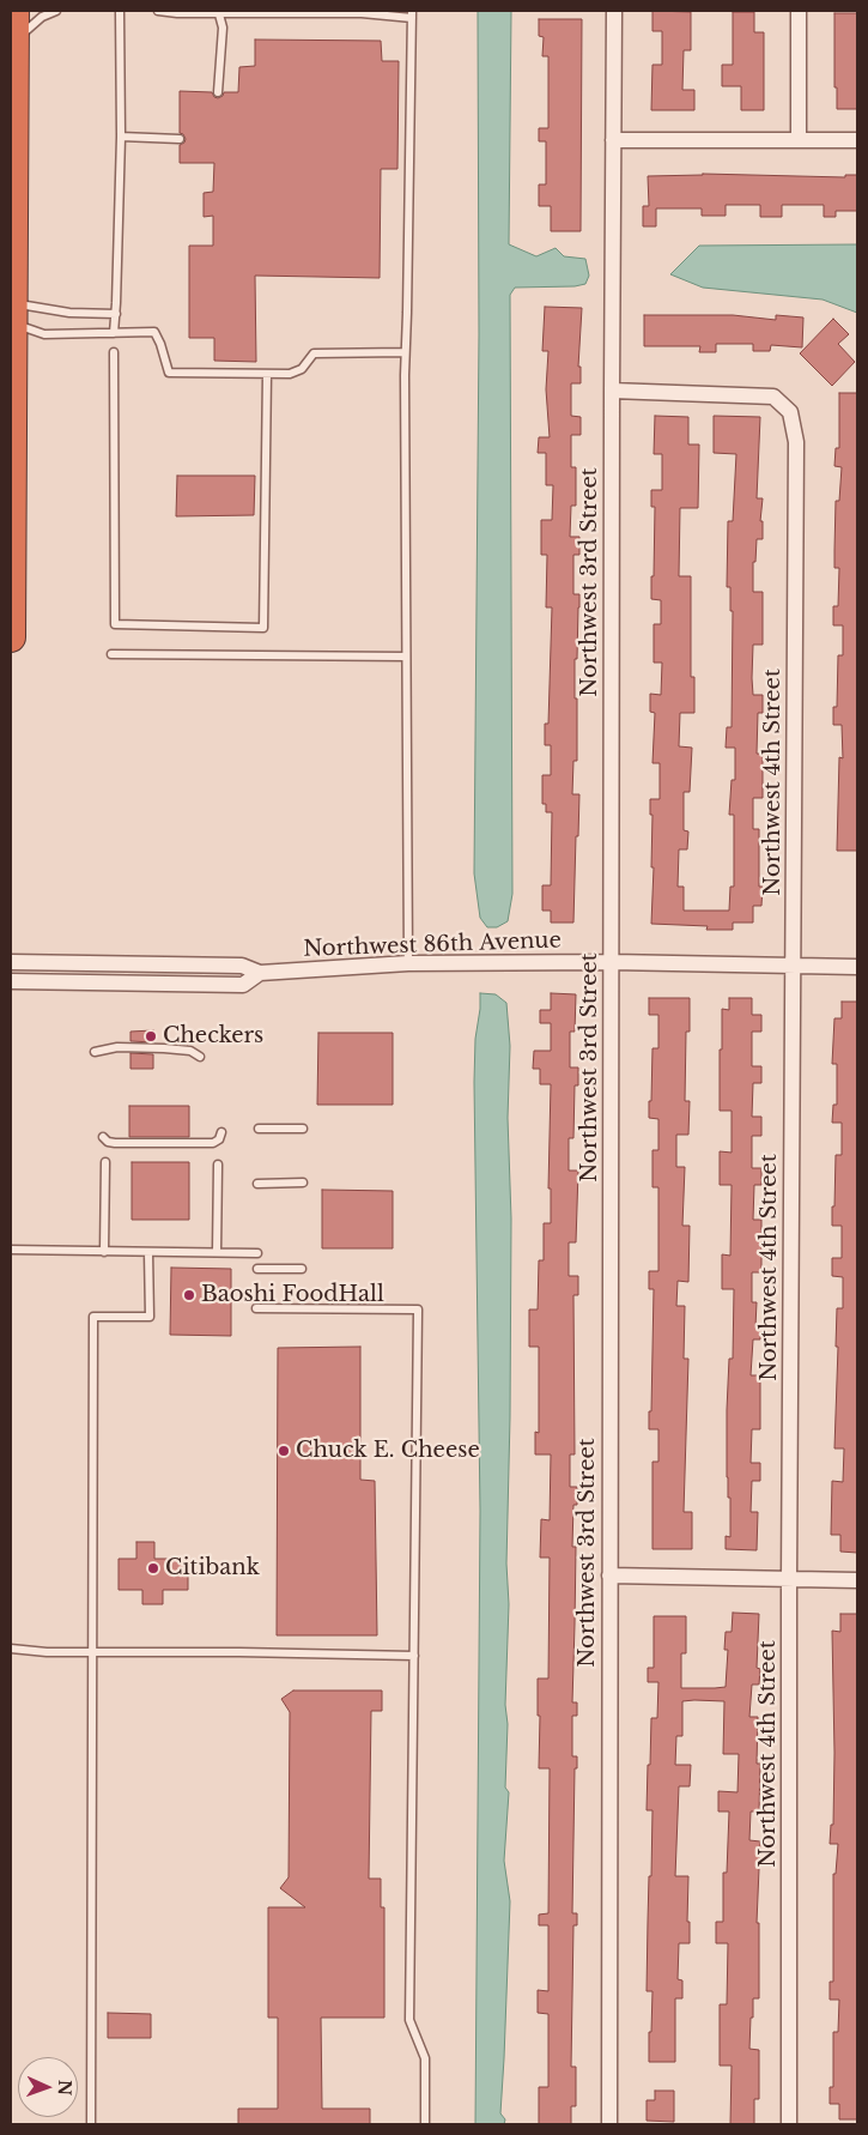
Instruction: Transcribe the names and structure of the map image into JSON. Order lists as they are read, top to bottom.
{
  "streets": {
    "street": ["Northwest 3rd Street", "Northwest 4th Street", "Northwest 86th Avenue"]
  },
  "crossings": [
    ["Northwest 3rd Street", "Northwest 4th Street"],
    ["Northwest 3rd Street", "Northwest 86th Avenue"],
    ["Northwest 4th Street", "Northwest 86th Avenue"]
  ],
  "places": [
    "Checkers",
    "Baoshi FoodHall",
    "Chuck E. Cheese",
    "Citibank"
  ],
  "north": "right"
}
